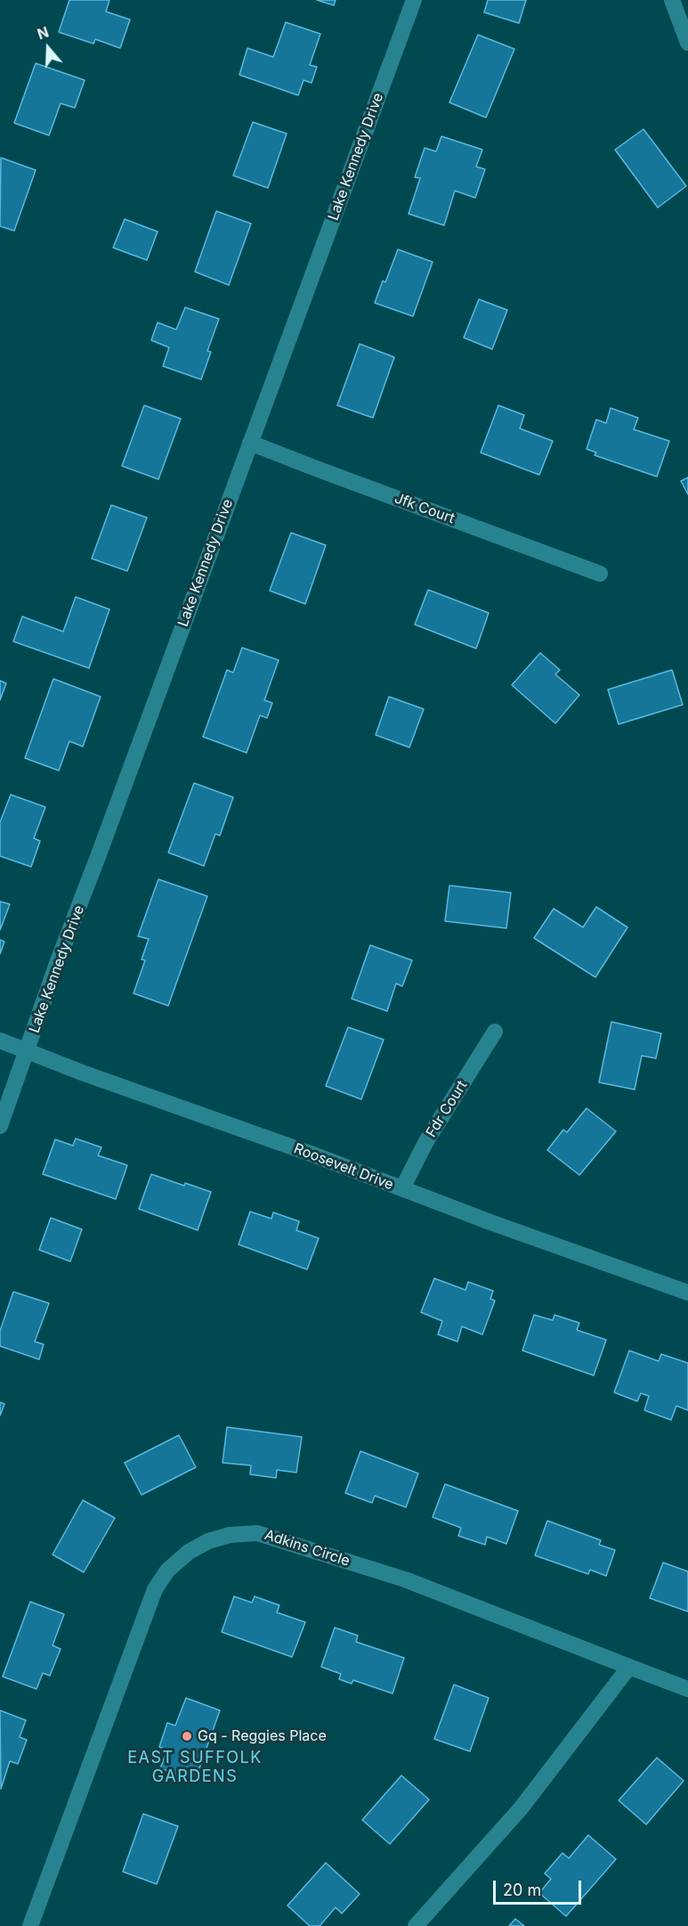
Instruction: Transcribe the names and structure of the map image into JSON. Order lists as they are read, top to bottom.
{
  "streets": {
    "street": [
      "Lake Kennedy Drive",
      "Jfk Court",
      "Fdr Court",
      "Roosevelt Drive",
      "Adkins Circle"
    ]
  },
  "crossings": [
    ["Lake Kennedy Drive", "Jfk Court"],
    ["Lake Kennedy Drive", "Roosevelt Drive"],
    ["Fdr Court", "Roosevelt Drive"]
  ],
  "districts": ["EAST SUFFOLK GARDENS"],
  "places": ["Gq - Reggies Place"],
  "scale_bar": "20 m",
  "north": "top"
}
